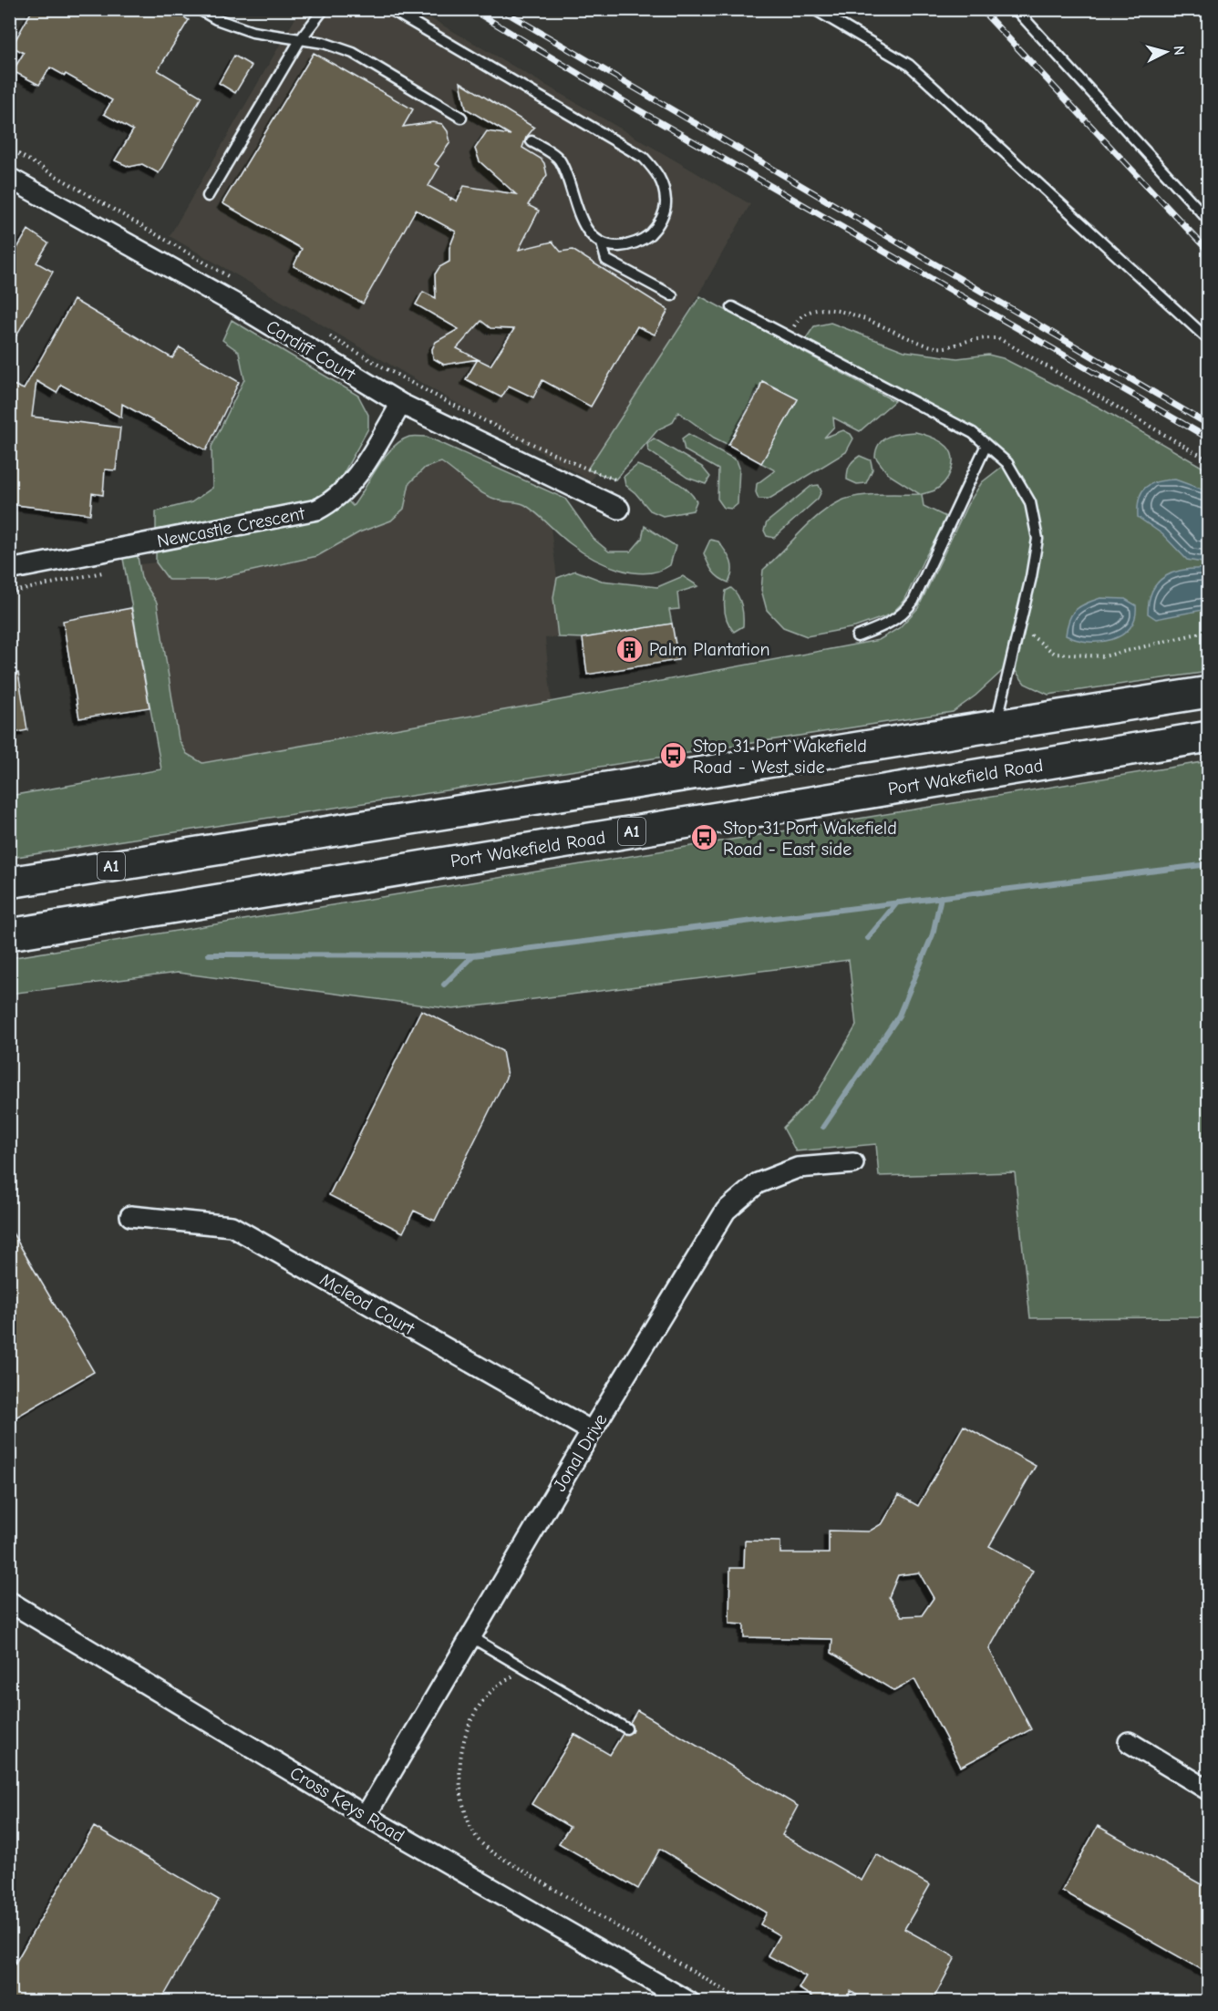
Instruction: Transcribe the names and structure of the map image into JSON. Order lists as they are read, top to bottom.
{
  "streets": {
    "highway": ["Port Wakefield Road", "A1"],
    "street": [
      "Cardiff Court",
      "Newcastle Crescent",
      "Mcleod Court",
      "Jonal Drive",
      "Cross Keys Road"
    ]
  },
  "crossings": [
    ["Cardiff Court", "Newcastle Crescent"],
    ["Mcleod Court", "Jonal Drive"],
    ["Jonal Drive", "Cross Keys Road"]
  ],
  "places": {
    "building": ["Palm Plantation"],
    "bus stop": ["Stop 31 Port Wakefield Road - West side", "Stop 31 Port Wakefield Road - East side"]
  },
  "north": "right"
}
